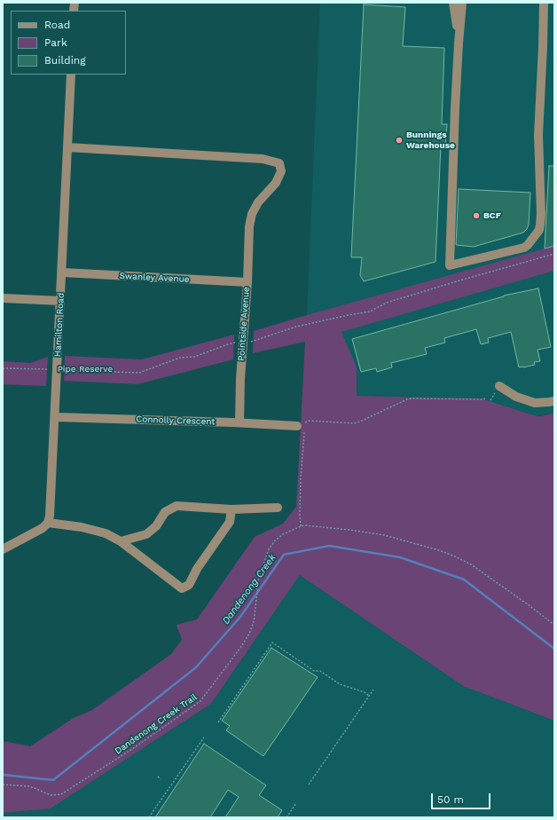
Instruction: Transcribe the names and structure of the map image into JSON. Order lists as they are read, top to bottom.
{
  "streets": {
    "street": [
      "Swanley Avenue",
      "Pointside Avenue",
      "Hamilton Road",
      "Connolly Crescent"
    ],
    "path": ["Dandenong Creek Trail"]
  },
  "crossings": [
    ["Swanley Avenue", "Pointside Avenue"],
    ["Swanley Avenue", "Hamilton Road"],
    ["Pointside Avenue", "Hamilton Road"],
    ["Pointside Avenue", "Connolly Crescent"],
    ["Hamilton Road", "Connolly Crescent"]
  ],
  "water": ["Dandenong Creek"],
  "parks": ["Pipe Reserve"],
  "places": ["Bunnings Warehouse", "BCF"],
  "legend": ["Road", "Park", "Building"],
  "scale_bar": "50 m"
}
